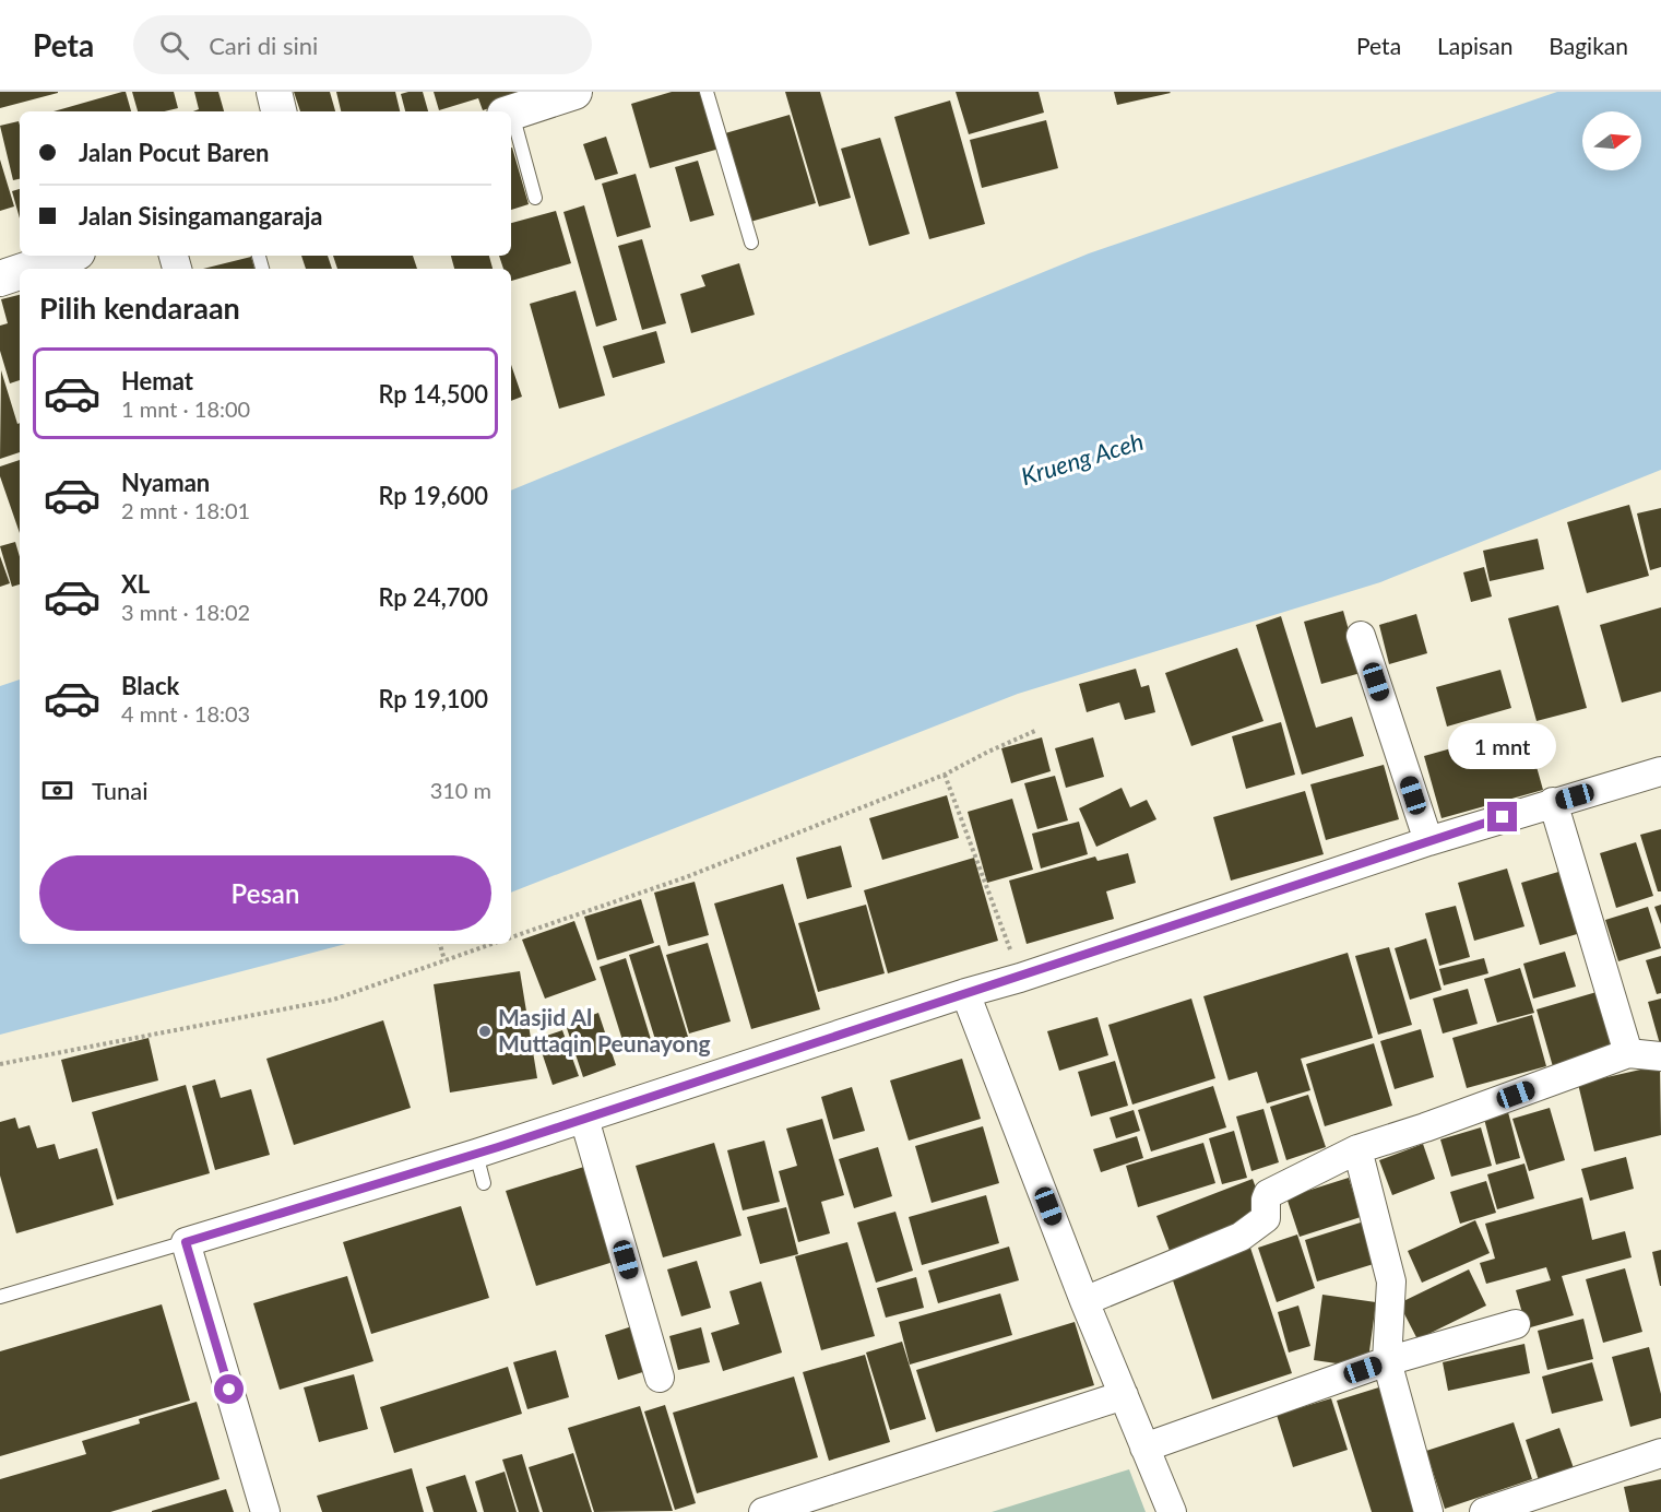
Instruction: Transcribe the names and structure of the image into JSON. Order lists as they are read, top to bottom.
{
  "water": ["Krueng Aceh"],
  "places": ["Masjid Al Muttaqin Peunayong"],
  "north": "right",
  "page": {
    "header": "Peta",
    "search": "Cari di sini",
    "nav": ["Peta", "Lapisan", "Bagikan"],
    "banner": ["Jalan Pocut Baren", "Jalan Sisingamangaraja"],
    "heading": "Pilih kendaraan",
    "list": [
      {
        "name": "Hemat",
        "note": "1 mnt · 18:00",
        "value": "Rp 14,500"
      },
      {
        "name": "Nyaman",
        "note": "2 mnt · 18:01",
        "value": "Rp 19,600"
      },
      {
        "name": "XL",
        "note": "3 mnt · 18:02",
        "value": "Rp 24,700"
      },
      {
        "name": "Black",
        "note": "4 mnt · 18:03",
        "value": "Rp 19,100"
      }
    ],
    "bubble": "1 mnt",
    "pay": ["Tunai", "310 m"],
    "buttons": "Pesan"
  }
}
